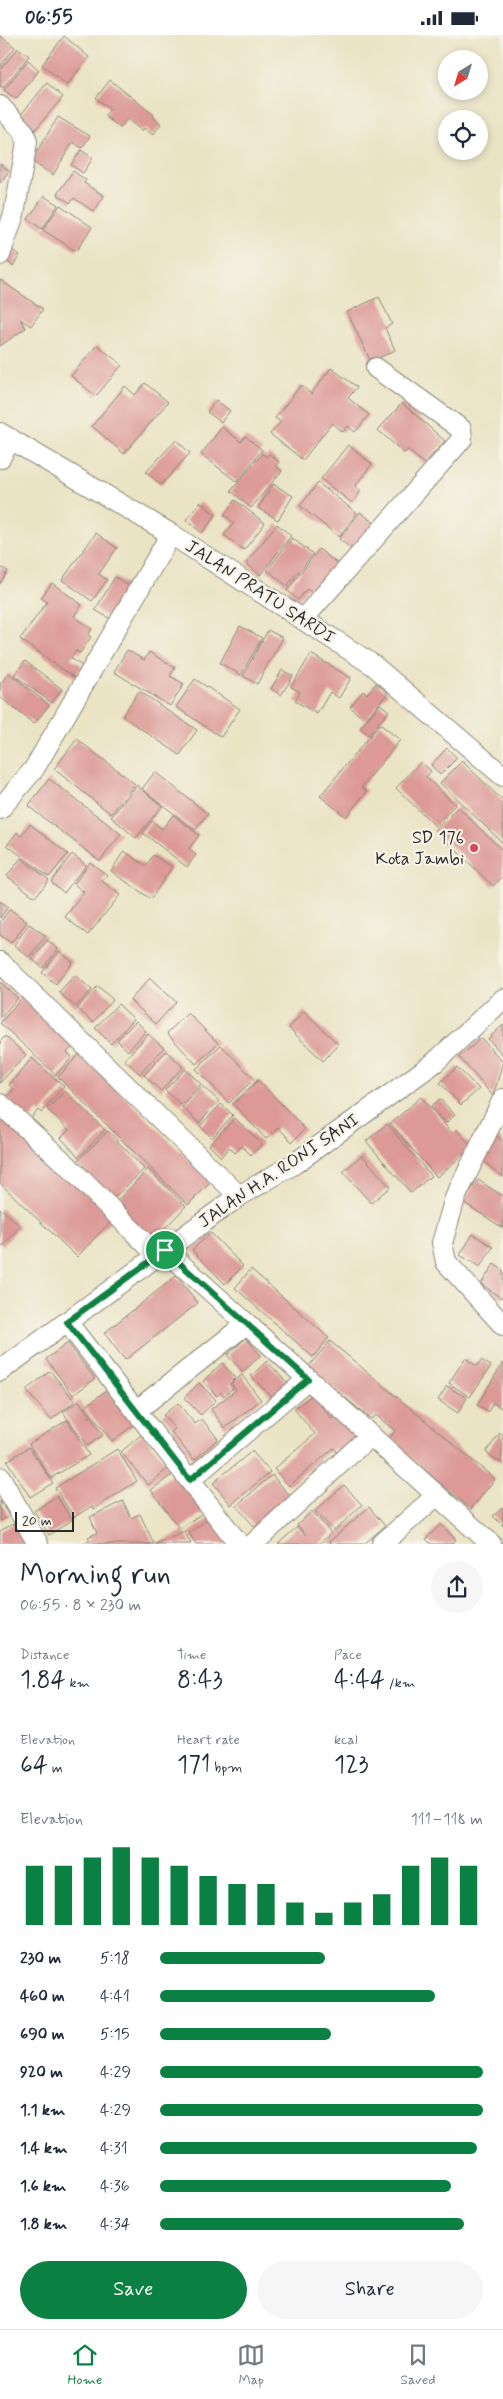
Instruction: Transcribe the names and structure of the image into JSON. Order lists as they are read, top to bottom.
{
  "streets": {
    "street": ["JALAN PRATU SARDI", "JALAN H.A. RONI SANI"]
  },
  "places": ["SD 176 Kota Jambi"],
  "scale_bar": "20 m",
  "north": "bottom left",
  "page": {
    "status": "06:55",
    "scale": "20 m",
    "heading": ["Morning run", "06:55 · 8 × 230 m"],
    "stats": [
      ["Distance", "1.84 km"],
      ["Time", "8:43"],
      ["Pace", "4:44 /km"],
      ["Elevation", "64 m"],
      ["Heart rate", "171 bpm"],
      ["kcal", "123"]
    ],
    "chart": ["Elevation", "111–118 m"],
    "list": [
      {
        "name": "230 m",
        "note": "5:18"
      },
      {
        "name": "460 m",
        "note": "4:41"
      },
      {
        "name": "690 m",
        "note": "5:15"
      },
      {
        "name": "920 m",
        "note": "4:29"
      },
      {
        "name": "1.1 km",
        "note": "4:29"
      },
      {
        "name": "1.4 km",
        "note": "4:31"
      },
      {
        "name": "1.6 km",
        "note": "4:36"
      },
      {
        "name": "1.8 km",
        "note": "4:34"
      }
    ],
    "buttons": ["Save", "Share"],
    "tabs": ["Home", "Map", "Saved"]
  }
}
